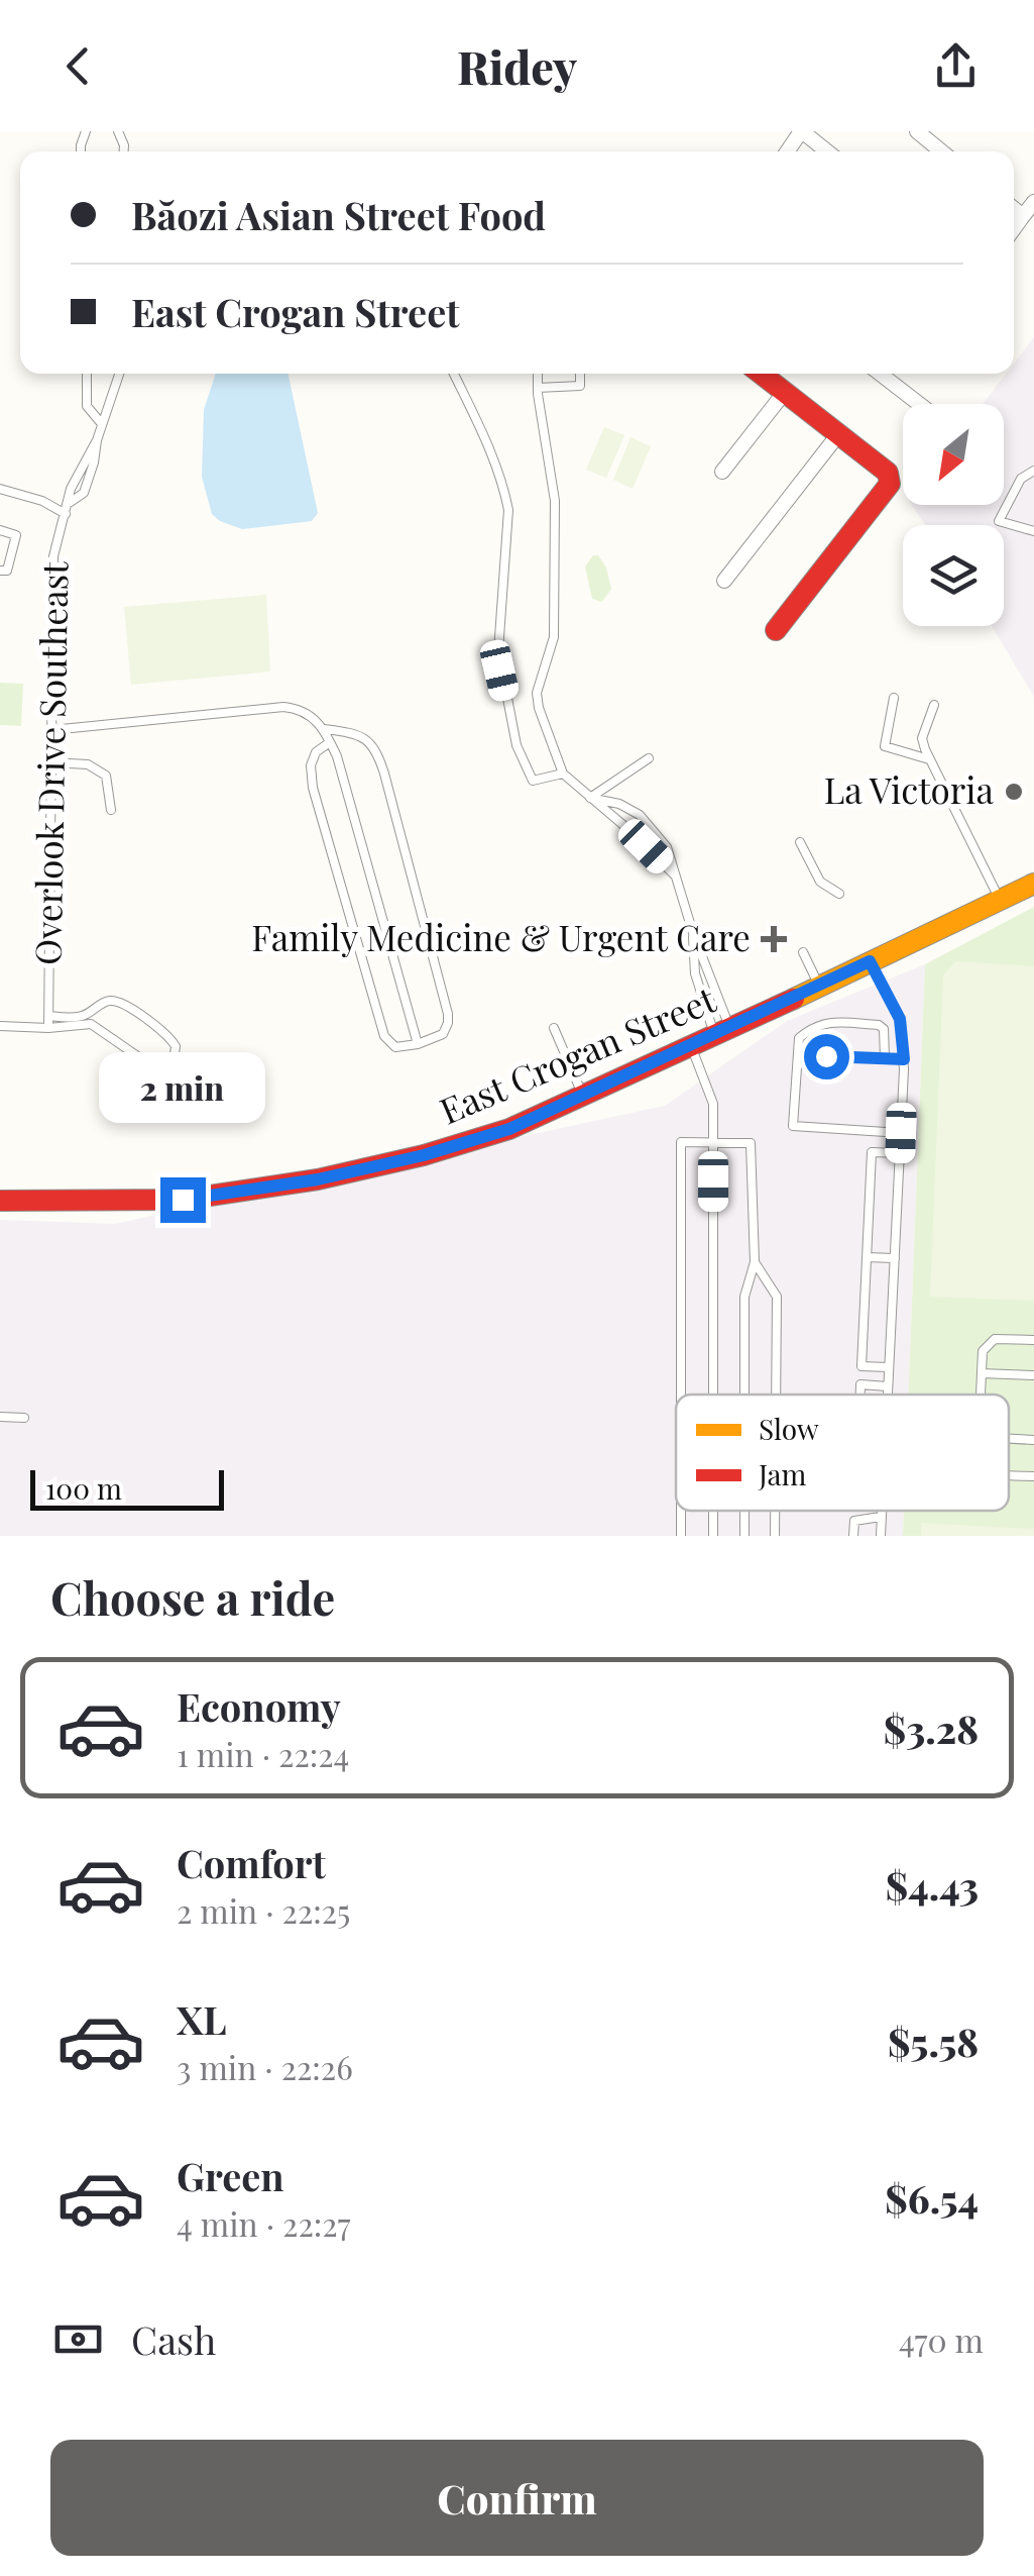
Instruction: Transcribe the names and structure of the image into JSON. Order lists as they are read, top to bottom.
{
  "streets": {
    "main road": ["East Crogan Street"],
    "lane": ["Overlook Drive Southeast"]
  },
  "places": {
    "other": ["La Victoria"],
    "health": ["Family Medicine & Urgent Care"]
  },
  "legend": ["Slow", "Jam"],
  "scale_bar": "100 m",
  "north": "bottom left",
  "page": {
    "header": "Ridey",
    "banner": ["Băozi Asian Street Food", "East Crogan Street"],
    "bubble": "2 min",
    "scale": "100 m",
    "heading": "Choose a ride",
    "list": [
      {
        "name": "Economy",
        "note": "1 min · 22:24",
        "value": "$3.28"
      },
      {
        "name": "Comfort",
        "note": "2 min · 22:25",
        "value": "$4.43"
      },
      {
        "name": "XL",
        "note": "3 min · 22:26",
        "value": "$5.58"
      },
      {
        "name": "Green",
        "note": "4 min · 22:27",
        "value": "$6.54"
      }
    ],
    "pay": ["Cash", "470 m"],
    "buttons": "Confirm"
  }
}
